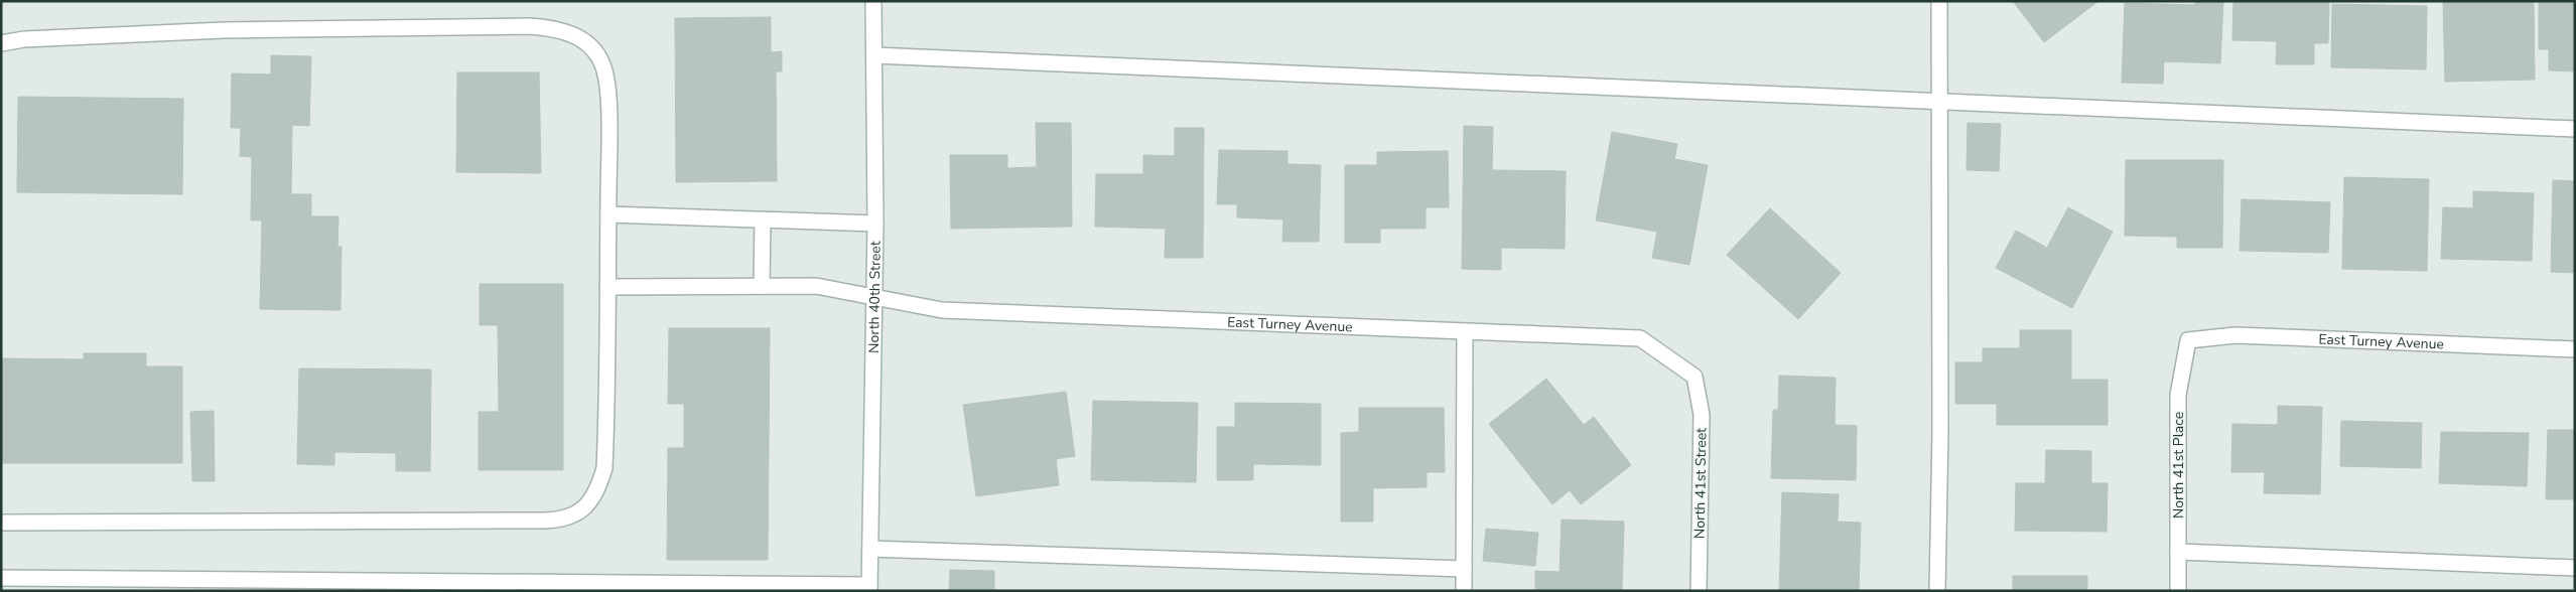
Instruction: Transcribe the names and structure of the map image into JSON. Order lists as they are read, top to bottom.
{
  "streets": {
    "street": [
      "North 40th Street",
      "East Turney Avenue",
      "North 41st Place",
      "North 41st Street"
    ]
  },
  "crossings": [
    ["North 40th Street", "East Turney Avenue"],
    ["East Turney Avenue", "North 41st Place"],
    ["East Turney Avenue", "North 41st Street"]
  ]
}
